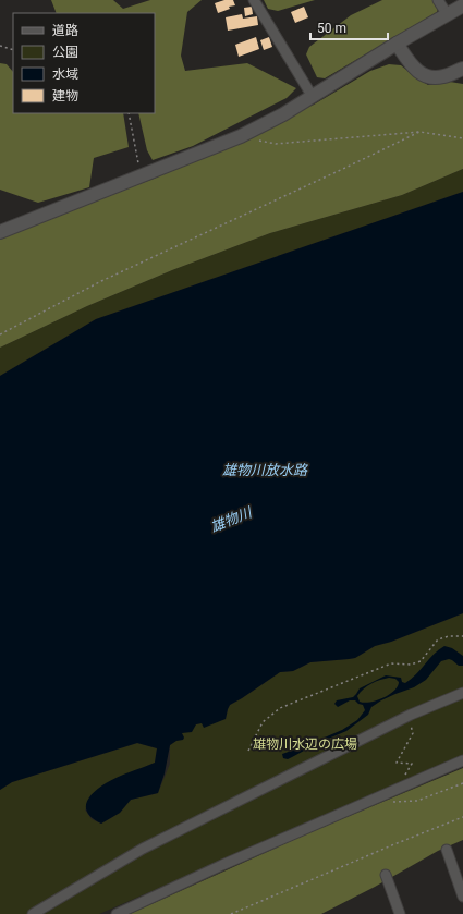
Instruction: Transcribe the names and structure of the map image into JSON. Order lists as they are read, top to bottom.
{
  "water": ["雄物川放水路", "雄物川"],
  "parks": ["雄物川水辺の広場"],
  "legend": [
    "道路",
    "公園",
    "水域",
    "建物"
  ],
  "scale_bar": "50 m"
}
